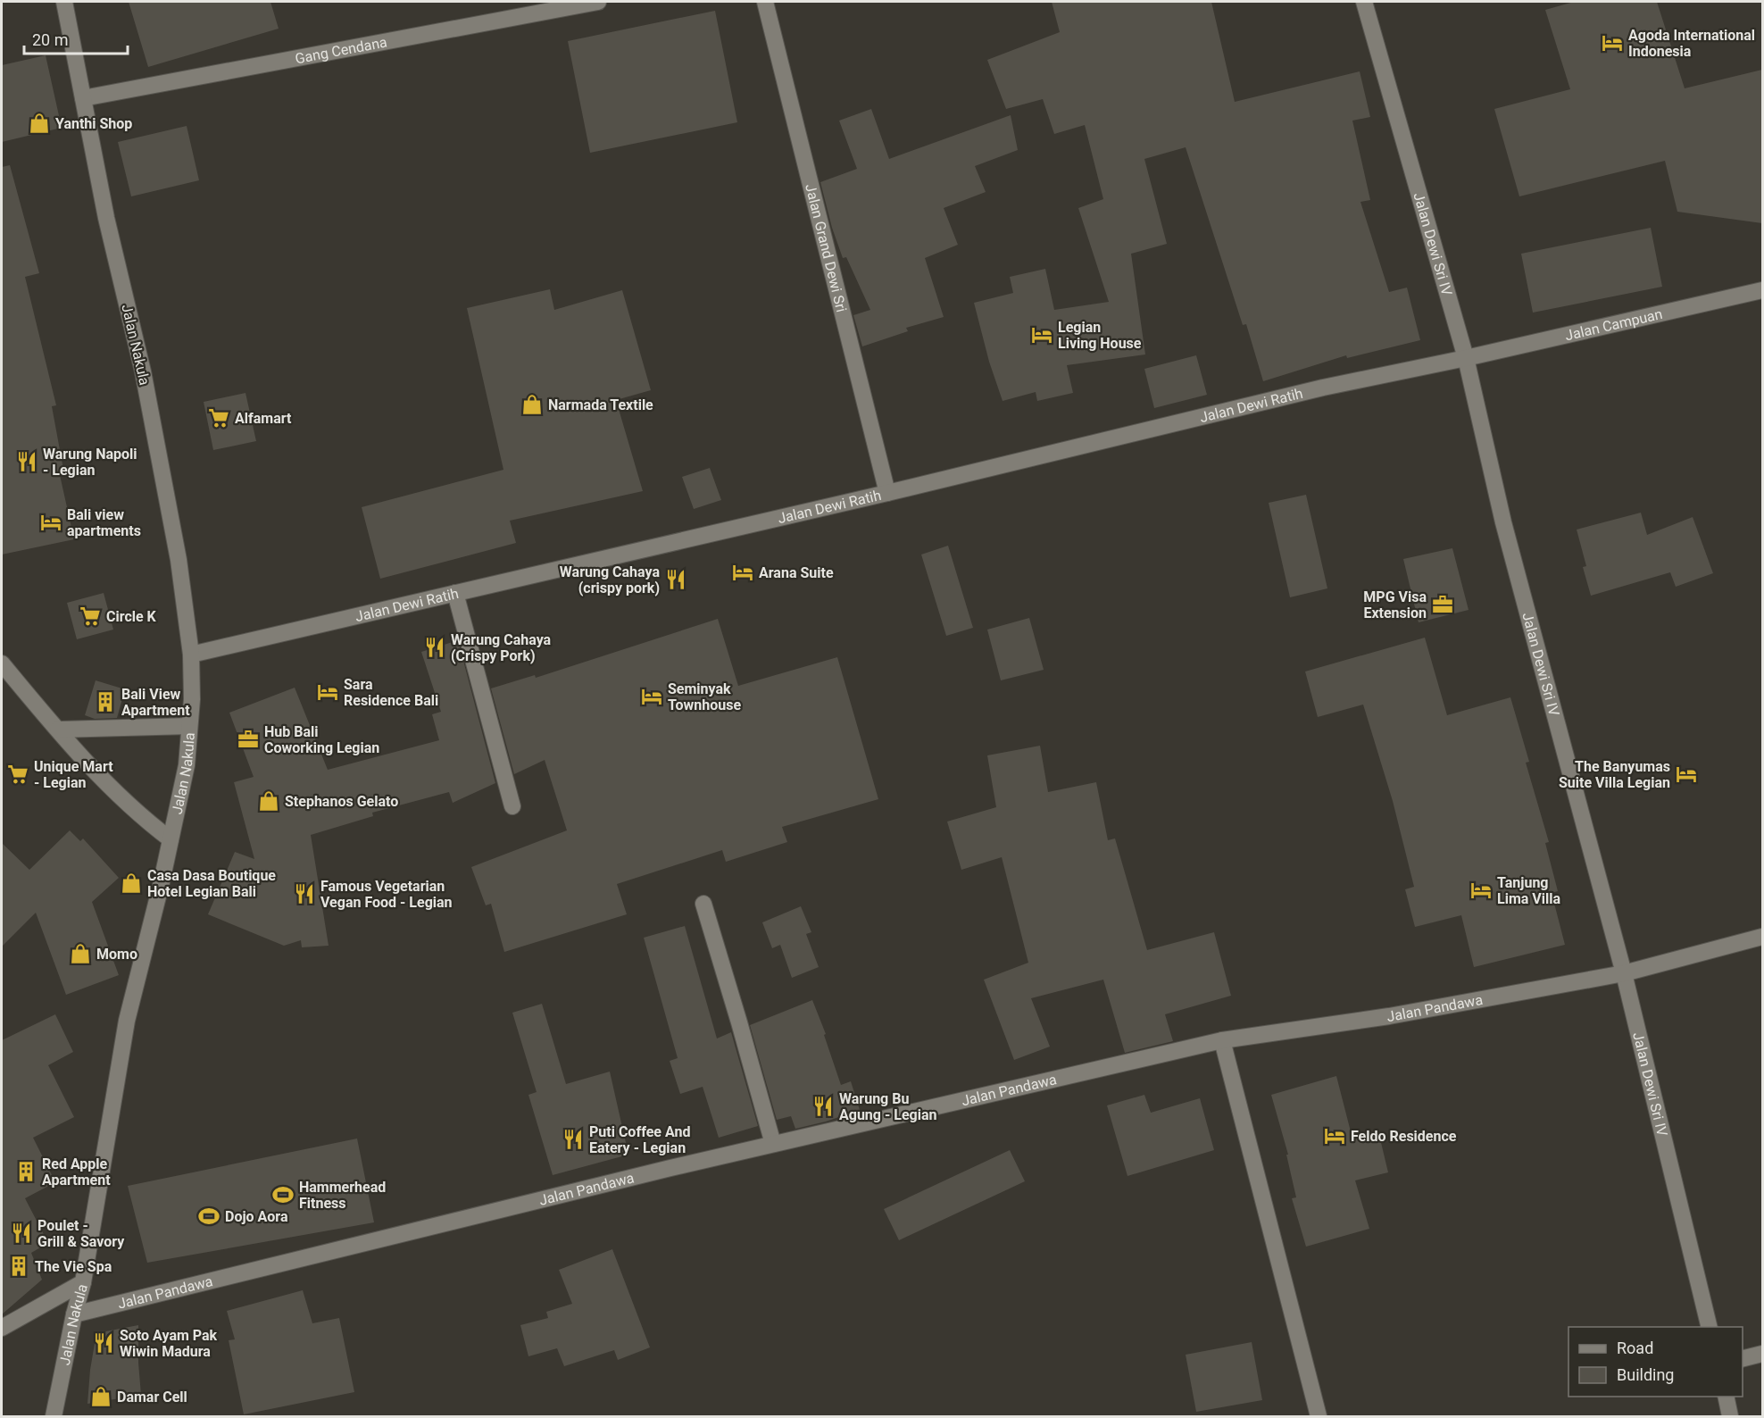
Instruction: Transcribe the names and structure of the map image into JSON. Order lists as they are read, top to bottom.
{
  "streets": {
    "street": [
      "Gang Cendana",
      "Jalan Dewi Sri IV",
      "Jalan Grand Dewi Sri",
      "Jalan Campuan",
      "Jalan Nakula",
      "Jalan Dewi Ratih",
      "Jalan Pandawa"
    ]
  },
  "crossings": [
    ["Gang Cendana", "Jalan Nakula"],
    ["Jalan Dewi Sri IV", "Jalan Campuan"],
    ["Jalan Dewi Sri IV", "Jalan Dewi Ratih"],
    ["Jalan Dewi Sri IV", "Jalan Pandawa"],
    ["Jalan Grand Dewi Sri", "Jalan Dewi Ratih"],
    ["Jalan Campuan", "Jalan Dewi Ratih"],
    ["Jalan Nakula", "Jalan Dewi Ratih"],
    ["Jalan Nakula", "Jalan Pandawa"]
  ],
  "places": {
    "hotel": [
      "Agoda International Indonesia",
      "Legian Living House",
      "Bali view apartments",
      "Arana Suite",
      "Sara Residence Bali",
      "Seminyak Townhouse",
      "The Banyumas Suite Villa Legian",
      "Tanjung Lima Villa",
      "Feldo Residence"
    ],
    "shop": [
      "Yanthi Shop",
      "Narmada Textile",
      "Stephanos Gelato",
      "Casa Dasa Boutique Hotel Legian Bali",
      "Momo",
      "Damar Cell"
    ],
    "supermarket": ["Alfamart", "Circle K", "Unique Mart - Legian"],
    "restaurant": [
      "Warung Napoli - Legian",
      "Warung Cahaya (crispy pork)",
      "Warung Cahaya (Crispy Pork)",
      "Famous Vegetarian Vegan Food - Legian",
      "Warung Bu Agung - Legian",
      "Puti Coffee And Eatery - Legian",
      "Poulet - Grill & Savory",
      "Soto Ayam Pak Wiwin Madura"
    ],
    "office": ["MPG Visa Extension", "Hub Bali Coworking Legian"],
    "building": ["Bali View Apartment", "Red Apple Apartment", "The Vie Spa"],
    "sports": ["Hammerhead Fitness", "Dojo Aora"]
  },
  "legend": ["Road", "Building"],
  "scale_bar": "20 m"
}
